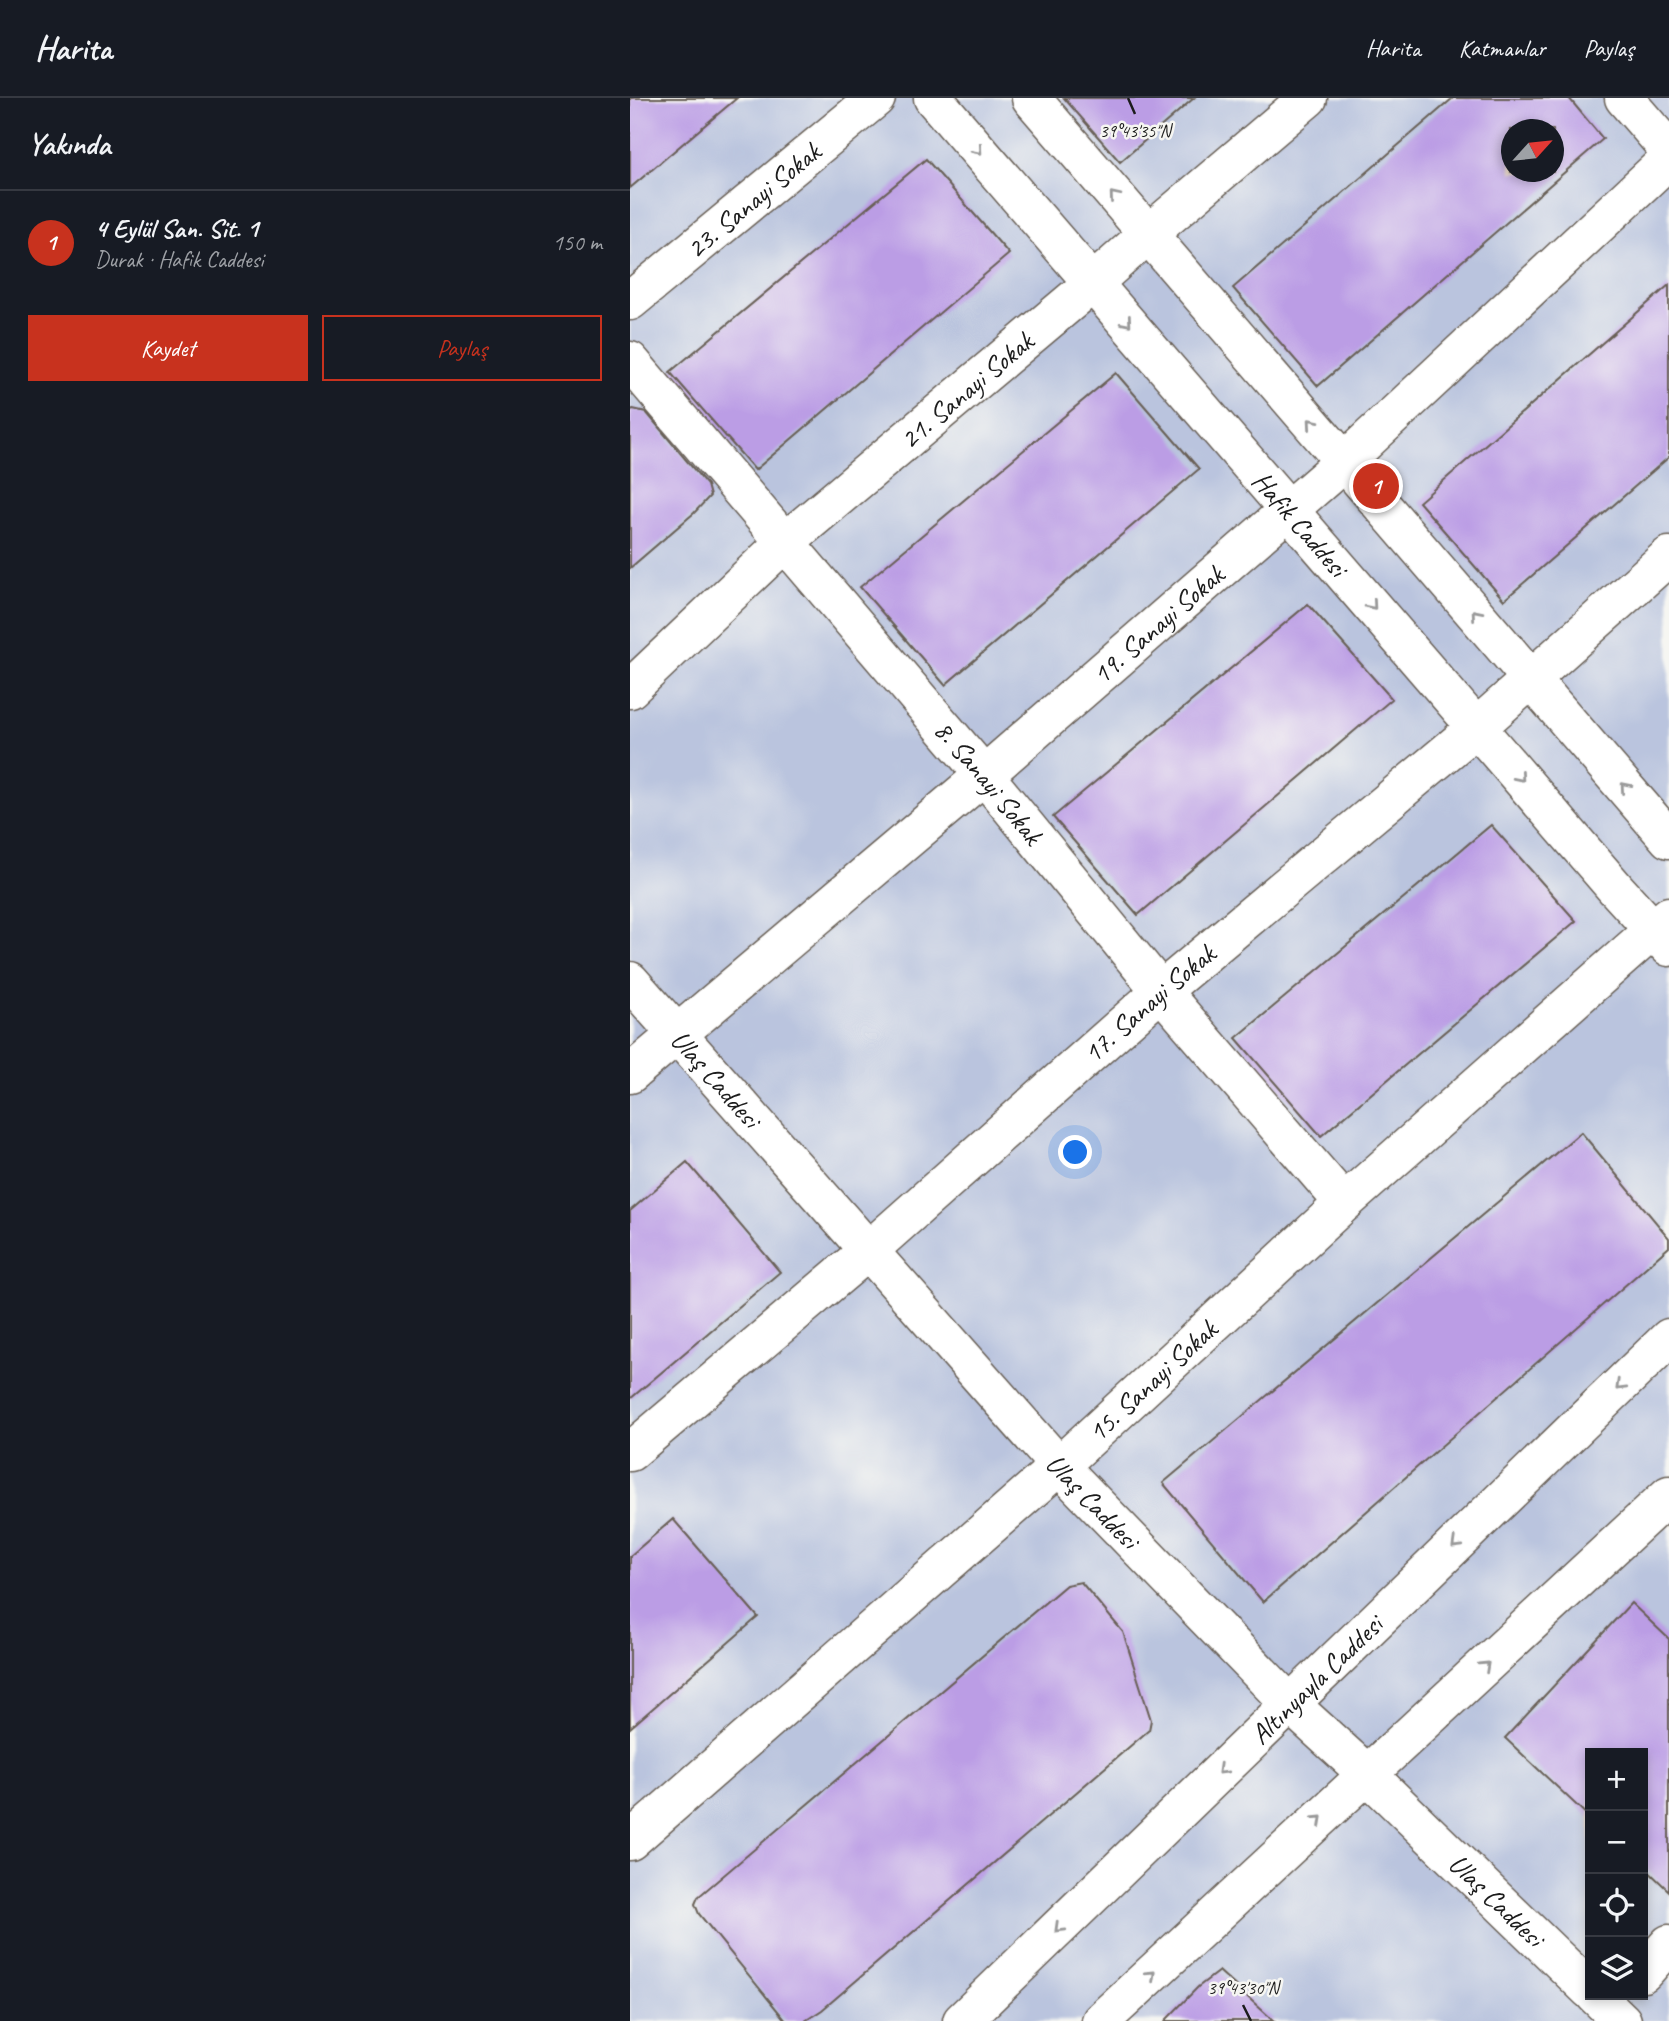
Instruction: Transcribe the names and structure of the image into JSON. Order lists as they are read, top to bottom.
{
  "streets": {
    "street": [
      "23. Sanayi Sokak",
      "21. Sanayi Sokak",
      "Hafik Caddesi",
      "19. Sanayi Sokak",
      "8. Sanayi Sokak",
      "17. Sanayi Sokak",
      "Ulaş Caddesi",
      "15. Sanayi Sokak",
      "Altınyayla Caddesi"
    ]
  },
  "crossings": [
    ["21. Sanayi Sokak", "Hafik Caddesi"],
    ["21. Sanayi Sokak", "8. Sanayi Sokak"],
    ["Hafik Caddesi", "19. Sanayi Sokak"],
    ["Hafik Caddesi", "17. Sanayi Sokak"],
    ["Hafik Caddesi", "15. Sanayi Sokak"],
    ["19. Sanayi Sokak", "8. Sanayi Sokak"],
    ["19. Sanayi Sokak", "Ulaş Caddesi"],
    ["8. Sanayi Sokak", "17. Sanayi Sokak"],
    ["8. Sanayi Sokak", "15. Sanayi Sokak"],
    ["17. Sanayi Sokak", "Ulaş Caddesi"],
    ["Ulaş Caddesi", "15. Sanayi Sokak"],
    ["Ulaş Caddesi", "Altınyayla Caddesi"]
  ],
  "north": "top right",
  "page": {
    "header": "Harita",
    "nav": ["Harita", "Katmanlar", "Paylaş"],
    "heading": "Yakında",
    "list": [
      {
        "mark": "1",
        "name": "4 Eylül San. Sit. 1",
        "note": "Durak · Hafik Caddesi",
        "value": "150 m"
      }
    ],
    "buttons": ["Kaydet", "Paylaş"],
    "pins": "1",
    "map_buttons": ["+", "−"]
  },
  "coordinates": ["39°43'35\"N", "39°43'30\"N"]
}
